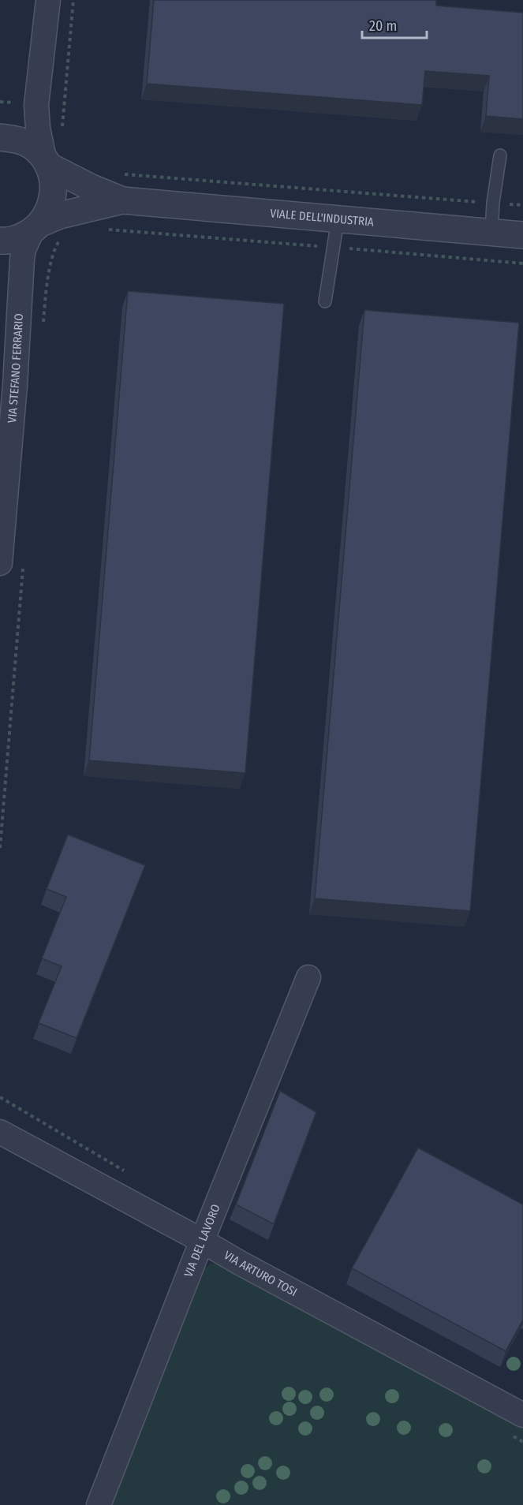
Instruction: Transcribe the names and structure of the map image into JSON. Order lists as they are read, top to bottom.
{
  "streets": {
    "street": [
      "VIALE DELL'INDUSTRIA",
      "VIA STEFANO FERRARIO",
      "VIA DEL LAVORO",
      "VIA ARTURO TOSI"
    ]
  },
  "crossings": [
    ["VIA DEL LAVORO", "VIA ARTURO TOSI"]
  ],
  "scale_bar": "20 m"
}
